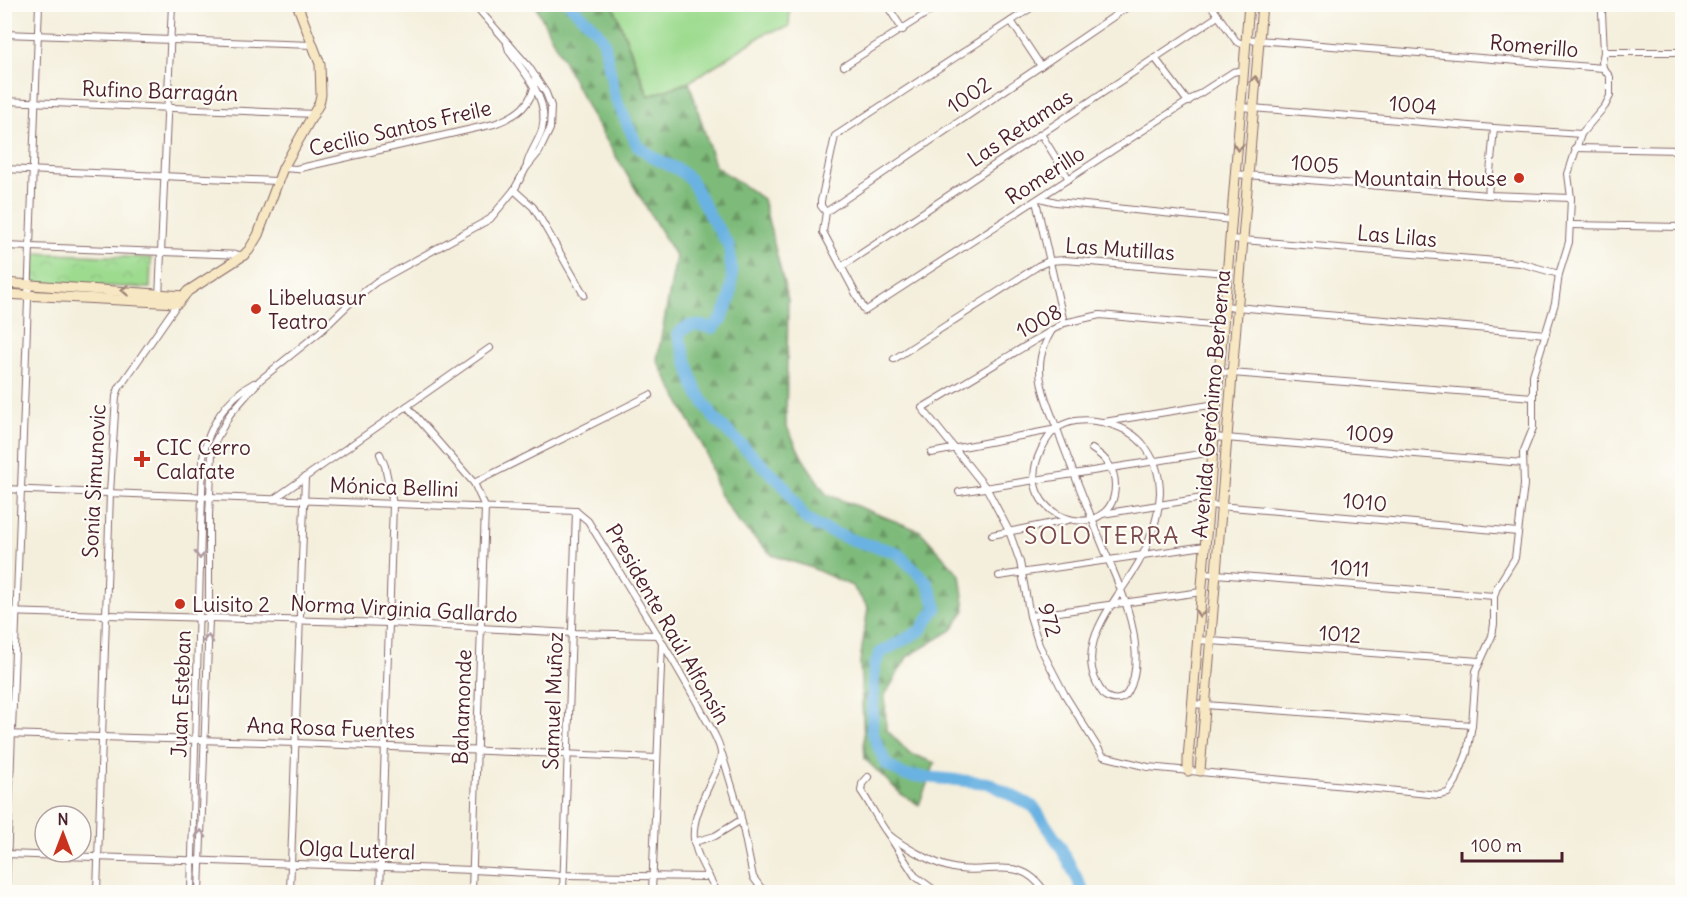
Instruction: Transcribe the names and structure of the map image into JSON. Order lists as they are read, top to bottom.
{
  "streets": {
    "street": [
      "Romerillo",
      "Rufino Barragán",
      "1002",
      "1004",
      "Cecilio Santos Freile",
      "Las Retamas",
      "1005",
      "Las Lilas",
      "Las Mutillas",
      "1008",
      "Avenida Gerónimo Berberna",
      "1009",
      "Sonia Simunovic",
      "Mónica Bellini",
      "1010",
      "1011",
      "Norma Virginia Gallardo",
      "972",
      "Presidente Raúl Alfonsín",
      "1012",
      "Juan Esteban",
      "Samuel Muñoz",
      "Bahamonde",
      "Ana Rosa Fuentes",
      "Olga Luteral"
    ]
  },
  "crossings": [
    ["Romerillo", "Las Retamas"],
    ["Romerillo", "Avenida Gerónimo Berberna"],
    ["Rufino Barragán", "Sonia Simunovic"],
    ["1004", "Avenida Gerónimo Berberna"],
    ["Cecilio Santos Freile", "Sonia Simunovic"],
    ["1005", "Avenida Gerónimo Berberna"],
    ["Las Lilas", "Avenida Gerónimo Berberna"],
    ["Las Mutillas", "Avenida Gerónimo Berberna"],
    ["1008", "Avenida Gerónimo Berberna"],
    ["1008", "972"],
    ["Avenida Gerónimo Berberna", "1009"],
    ["Avenida Gerónimo Berberna", "1010"],
    ["Avenida Gerónimo Berberna", "1011"],
    ["Avenida Gerónimo Berberna", "972"],
    ["Avenida Gerónimo Berberna", "1012"],
    ["Sonia Simunovic", "Mónica Bellini"],
    ["Sonia Simunovic", "Norma Virginia Gallardo"],
    ["Sonia Simunovic", "Ana Rosa Fuentes"],
    ["Sonia Simunovic", "Olga Luteral"],
    ["Mónica Bellini", "Presidente Raúl Alfonsín"],
    ["Mónica Bellini", "Juan Esteban"],
    ["Mónica Bellini", "Samuel Muñoz"],
    ["Mónica Bellini", "Bahamonde"],
    ["Norma Virginia Gallardo", "Presidente Raúl Alfonsín"],
    ["Norma Virginia Gallardo", "Juan Esteban"],
    ["Norma Virginia Gallardo", "Samuel Muñoz"],
    ["Norma Virginia Gallardo", "Bahamonde"],
    ["Presidente Raúl Alfonsín", "Samuel Muñoz"],
    ["Presidente Raúl Alfonsín", "Olga Luteral"],
    ["Juan Esteban", "Ana Rosa Fuentes"],
    ["Juan Esteban", "Olga Luteral"],
    ["Samuel Muñoz", "Ana Rosa Fuentes"],
    ["Samuel Muñoz", "Olga Luteral"],
    ["Bahamonde", "Ana Rosa Fuentes"],
    ["Bahamonde", "Olga Luteral"]
  ],
  "districts": ["SOLO TERRA"],
  "places": {
    "other": ["Mountain House", "Libeluasur Teatro", "Luisito 2"],
    "health": ["CIC Cerro Calafate"]
  },
  "scale_bar": "100 m",
  "north": "top"
}
